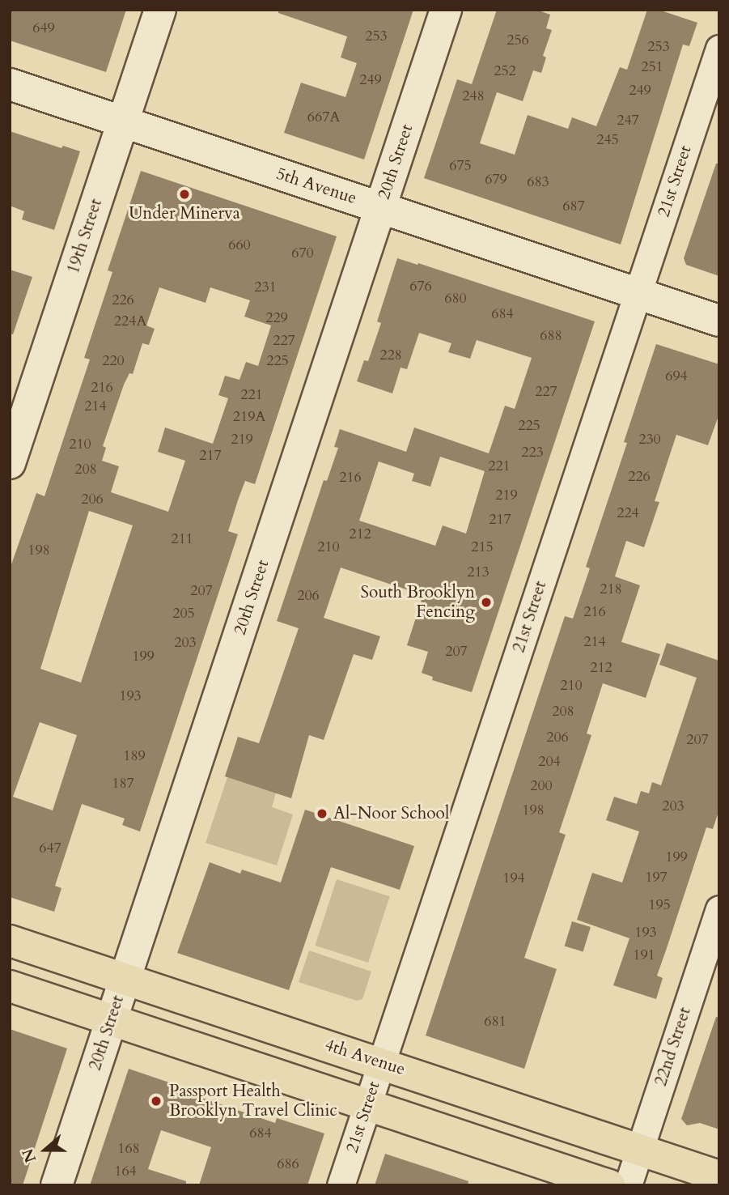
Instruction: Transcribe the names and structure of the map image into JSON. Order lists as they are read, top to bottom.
{
  "streets": {
    "main road": [
      "20th Street",
      "5th Avenue",
      "19th Street",
      "4th Avenue"
    ],
    "street": ["21st Street", "22nd Street"]
  },
  "crossings": [
    ["20th Street", "5th Avenue"],
    ["20th Street", "4th Avenue"],
    ["21st Street", "5th Avenue"],
    ["21st Street", "4th Avenue"],
    ["5th Avenue", "19th Street"],
    ["22nd Street", "4th Avenue"]
  ],
  "places": [
    "Under Minerva",
    "South Brooklyn Fencing",
    "Al-Noor School",
    "Passport Health Brooklyn Travel Clinic"
  ],
  "house_numbers": [
    "649",
    "253",
    "256",
    "253",
    "251",
    "252",
    "249",
    "249",
    "248",
    "667A",
    "247",
    "245",
    "675",
    "679",
    "683",
    "687",
    "660",
    "670",
    "676",
    "231",
    "680",
    "226",
    "684",
    "229",
    "224A",
    "688",
    "227",
    "228",
    "220",
    "225",
    "694",
    "216",
    "227",
    "221",
    "214",
    "219A",
    "225",
    "219",
    "230",
    "210",
    "223",
    "217",
    "221",
    "208",
    "226",
    "216",
    "219",
    "206",
    "224",
    "217",
    "212",
    "211",
    "210",
    "215",
    "198",
    "213",
    "218",
    "207",
    "206",
    "216",
    "205",
    "214",
    "203",
    "207",
    "199",
    "212",
    "210",
    "193",
    "208",
    "206",
    "207",
    "189",
    "204",
    "187",
    "200",
    "203",
    "198",
    "647",
    "199",
    "197",
    "194",
    "195",
    "193",
    "191",
    "681",
    "684",
    "168",
    "686",
    "164"
  ],
  "north": "left"
}
